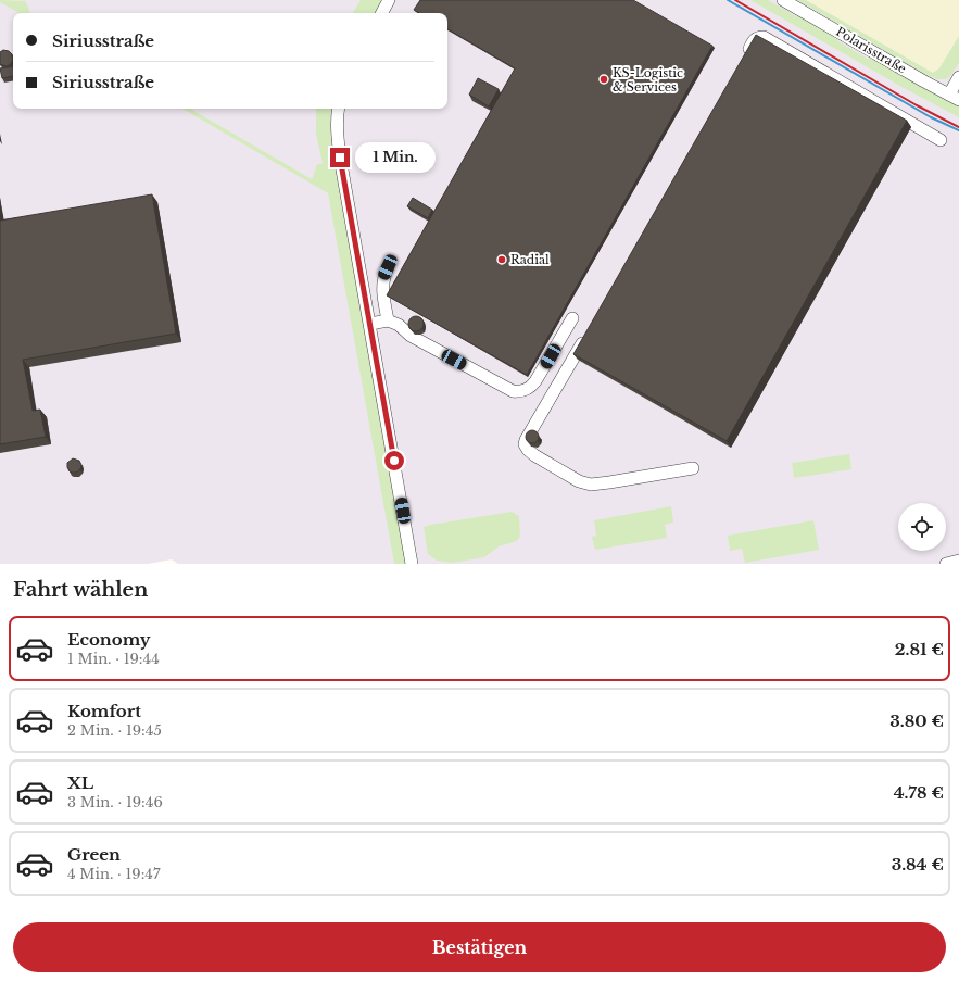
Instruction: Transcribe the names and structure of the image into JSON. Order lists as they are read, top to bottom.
{
  "streets": {
    "street": ["Polarisstraße"]
  },
  "places": ["KS-Logistic & Services", "Radial"],
  "page": {
    "banner": ["Siriusstraße", "Siriusstraße"],
    "bubble": "1 Min.",
    "heading": "Fahrt wählen",
    "list": [
      {
        "name": "Economy",
        "note": "1 Min. · 19:44",
        "value": "2.81 €"
      },
      {
        "name": "Komfort",
        "note": "2 Min. · 19:45",
        "value": "3.80 €"
      },
      {
        "name": "XL",
        "note": "3 Min. · 19:46",
        "value": "4.78 €"
      },
      {
        "name": "Green",
        "note": "4 Min. · 19:47",
        "value": "3.84 €"
      }
    ],
    "buttons": "Bestätigen"
  }
}
